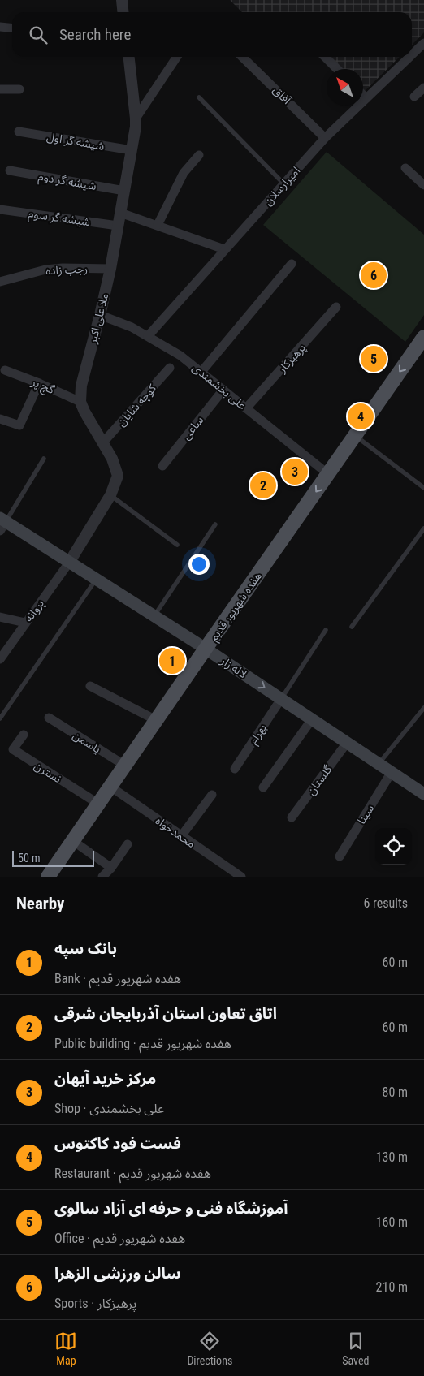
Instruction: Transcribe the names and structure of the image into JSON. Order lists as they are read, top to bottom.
{
  "streets": {
    "main road": ["هفده شهریور قدیم", "لاله زار"],
    "street": [
      "آفاق",
      "شیشه گر اول",
      "شیشه گر دوم",
      "امیرارسلان",
      "شیشه گر سوم",
      "رجب زاده",
      "ملا علی اکبر",
      "پرهیزکار",
      "گچ پر",
      "علی بخشمندی",
      "کوچه شایان",
      "ساعی",
      "پروانه",
      "بهرام",
      "یاسمن",
      "نسترن",
      "گلستان",
      "سینا",
      "محمدخواه"
    ]
  },
  "crossings": [
    ["آفاق", "امیرارسلان"],
    ["شیشه گر اول", "ملا علی اکبر"],
    ["شیشه گر دوم", "ملا علی اکبر"],
    ["امیرارسلان", "علی بخشمندی"],
    ["شیشه گر سوم", "ملا علی اکبر"],
    ["رجب زاده", "ملا علی اکبر"],
    ["ملا علی اکبر", "گچ پر"],
    ["ملا علی اکبر", "علی بخشمندی"],
    ["پرهیزکار", "علی بخشمندی"],
    ["علی بخشمندی", "ساعی"],
    ["علی بخشمندی", "هفده شهریور قدیم"],
    ["هفده شهریور قدیم", "لاله زار"],
    ["هفده شهریور قدیم", "یاسمن"],
    ["هفده شهریور قدیم", "نسترن"],
    ["هفده شهریور قدیم", "محمدخواه"],
    ["پروانه", "لاله زار"],
    ["لاله زار", "بهرام"],
    ["لاله زار", "گلستان"],
    ["لاله زار", "سینا"]
  ],
  "one_way": ["هفده شهریور قدیم"],
  "scale_bar": "50 m",
  "north": "top left",
  "page": {
    "search": "Search here",
    "pins": [
      "6",
      "5",
      "4",
      "3",
      "2",
      "1"
    ],
    "scale": "50 m",
    "heading": ["Nearby", "6 results"],
    "list": [
      {
        "mark": "1",
        "name": "بانک سپه",
        "note": "Bank · هفده شهریور قدیم",
        "value": "60 m"
      },
      {
        "mark": "2",
        "name": "اتاق تعاون استان آذربایجان شرقی",
        "note": "Public building · هفده شهریور قدیم",
        "value": "60 m"
      },
      {
        "mark": "3",
        "name": "مرکز خرید آیهان",
        "note": "Shop · علی بخشمندی",
        "value": "80 m"
      },
      {
        "mark": "4",
        "name": "فست فود کاکتوس",
        "note": "Restaurant · هفده شهریور قدیم",
        "value": "130 m"
      },
      {
        "mark": "5",
        "name": "آموزشگاه فنی و حرفه ای آزاد سالوی",
        "note": "Office · هفده شهریور قدیم",
        "value": "160 m"
      },
      {
        "mark": "6",
        "name": "سالن ورزشی الزهرا",
        "note": "Sports · پرهیزکار",
        "value": "210 m"
      }
    ],
    "nav": ["Map", "Directions", "Saved"]
  }
}
